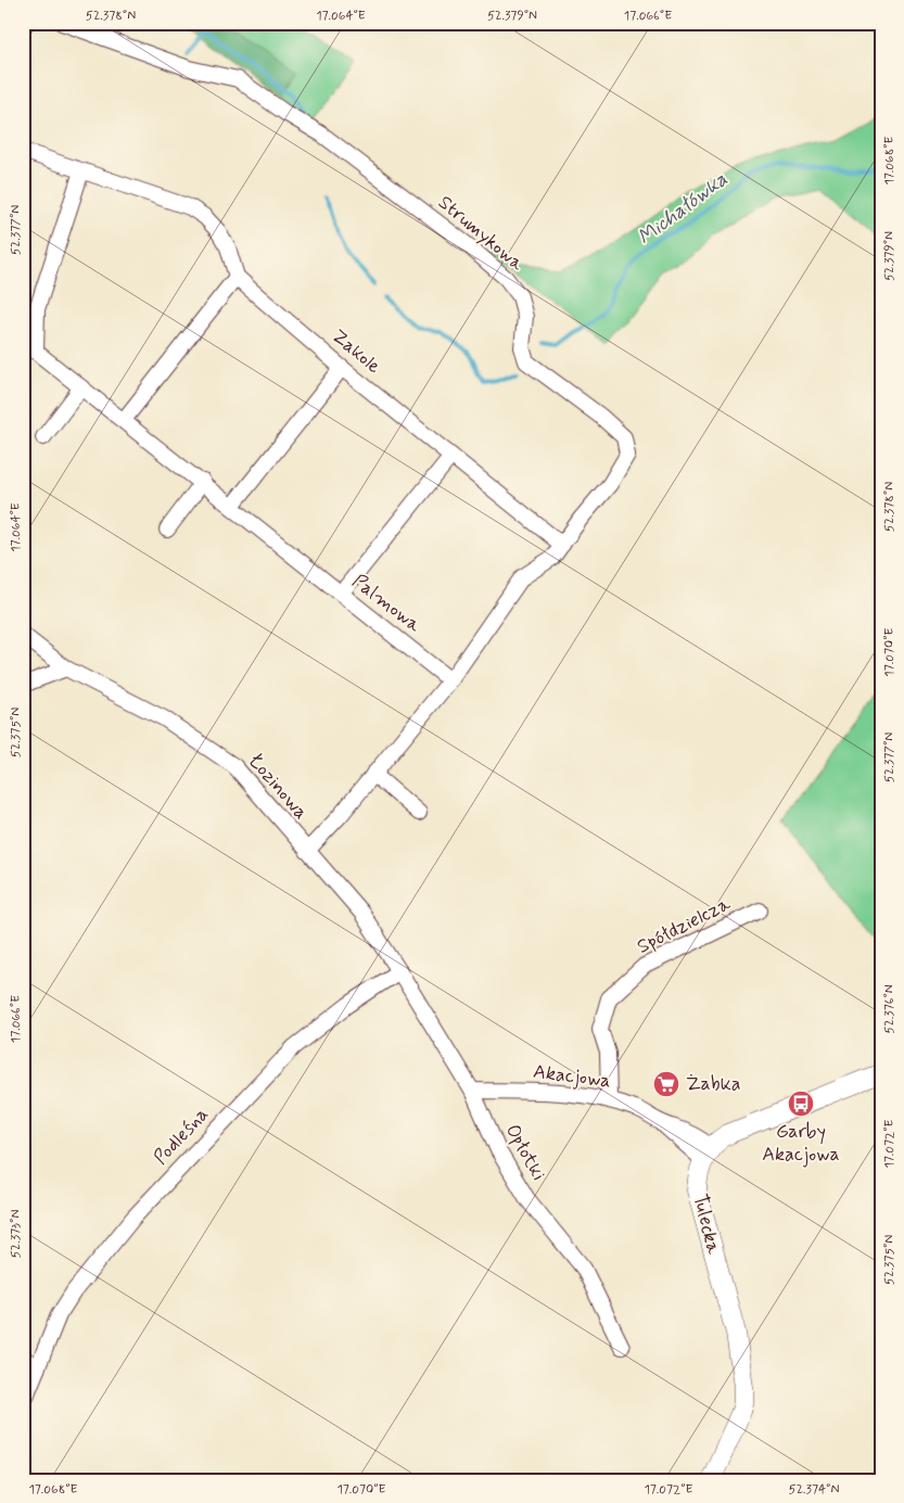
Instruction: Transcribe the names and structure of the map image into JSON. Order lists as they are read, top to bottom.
{
  "streets": {
    "street": [
      "Strumykowa",
      "Zakole",
      "Palmowa",
      "Łozinowa",
      "Spółdzielcza",
      "Akacjowa",
      "Podleśna",
      "Opłotki",
      "Tulecka"
    ]
  },
  "crossings": [
    ["Strumykowa", "Zakole"],
    ["Strumykowa", "Palmowa"],
    ["Łozinowa", "Podleśna"],
    ["Łozinowa", "Opłotki"],
    ["Spółdzielcza", "Akacjowa"],
    ["Akacjowa", "Opłotki"],
    ["Akacjowa", "Tulecka"],
    ["Podleśna", "Opłotki"]
  ],
  "water": ["Michałówka"],
  "places": {
    "supermarket": ["Żabka"],
    "bus stop": ["Garby Akacjowa"]
  },
  "coordinates": [
    "52.378°N",
    "17.064°E",
    "52.379°N",
    "17.066°E",
    "17.068°E",
    "52.377°N",
    "17.070°E",
    "52.375°N",
    "52.376°N",
    "17.072°E",
    "52.373°N",
    "52.374°N"
  ]
}
